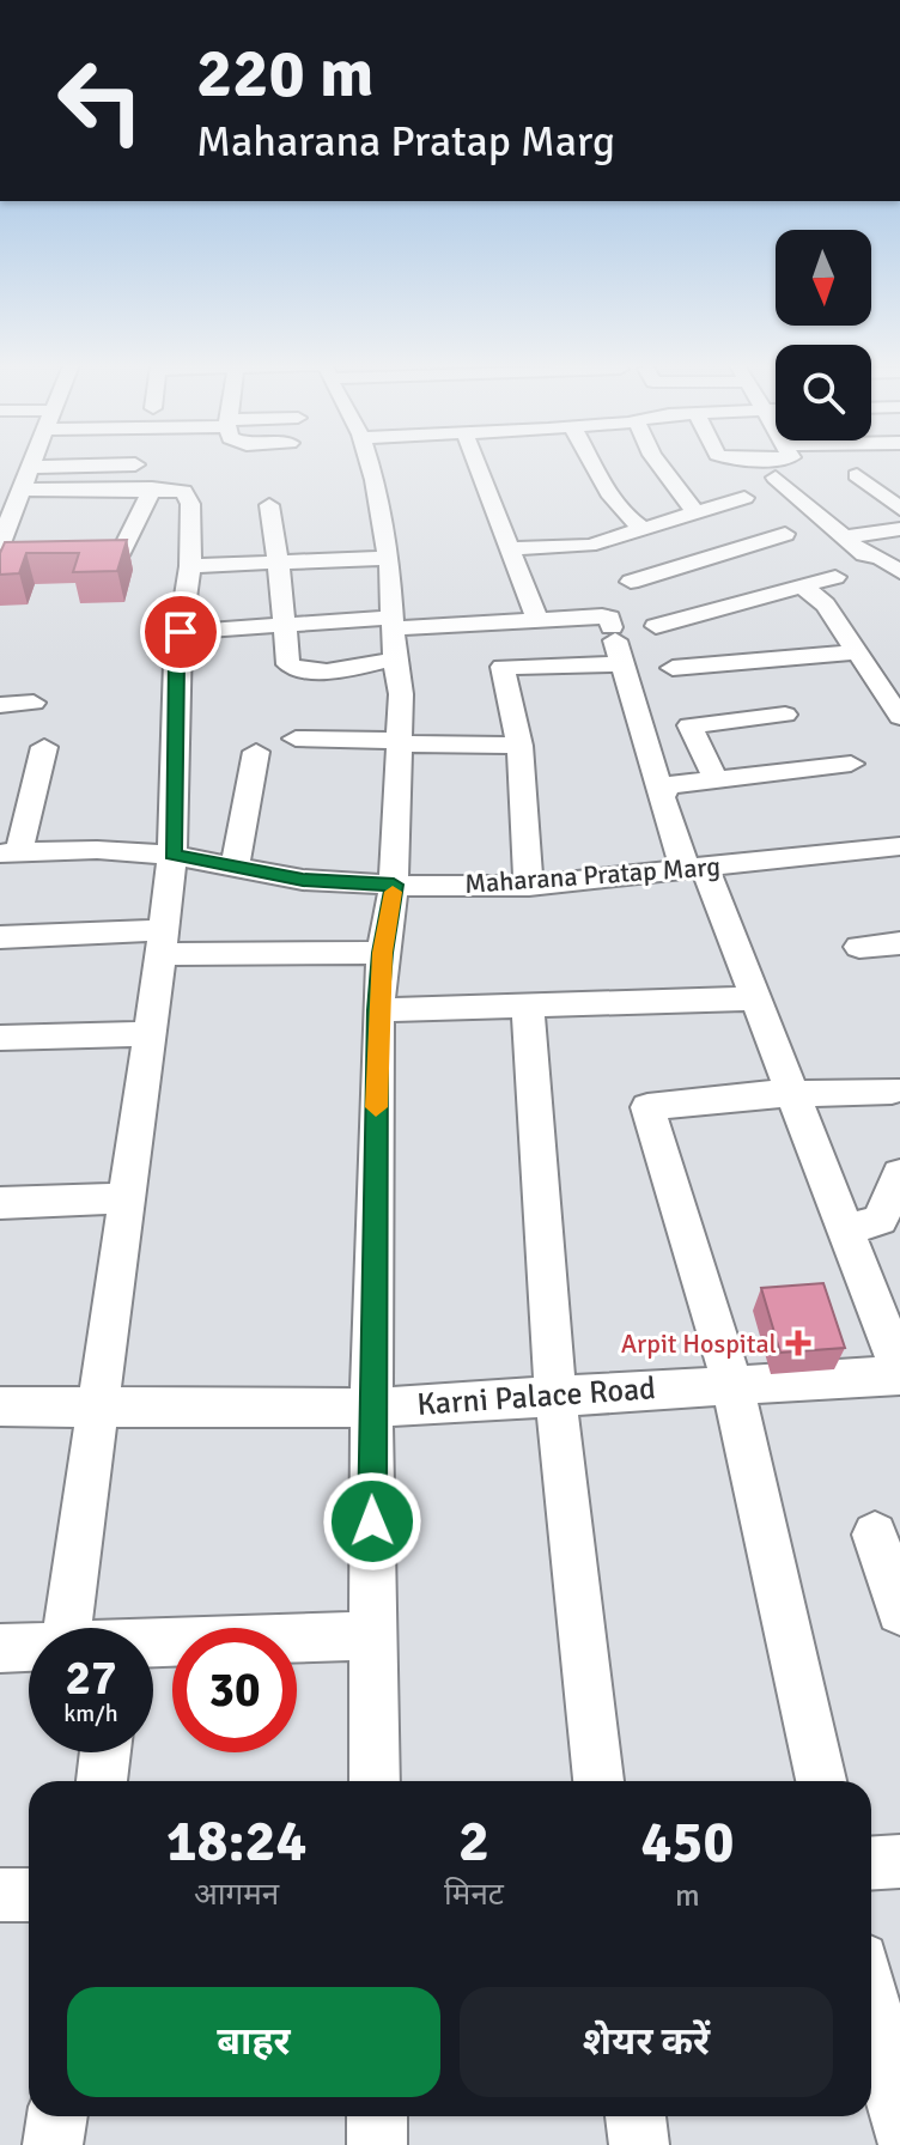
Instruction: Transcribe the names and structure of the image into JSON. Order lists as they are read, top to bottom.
{
  "streets": {
    "street": ["Maharana Pratap Marg", "Karni Palace Road"]
  },
  "places": {
    "health": ["Arpit Hospital"]
  },
  "north": "bottom",
  "page": {
    "turn": ["220 m", "Maharana Pratap Marg"],
    "speed": "27 km/h",
    "limit": "30",
    "eta": [
      "18:24",
      "आगमन",
      "2",
      "मिनट",
      "450",
      "m"
    ],
    "buttons": ["बाहर", "शेयर करें"]
  }
}
